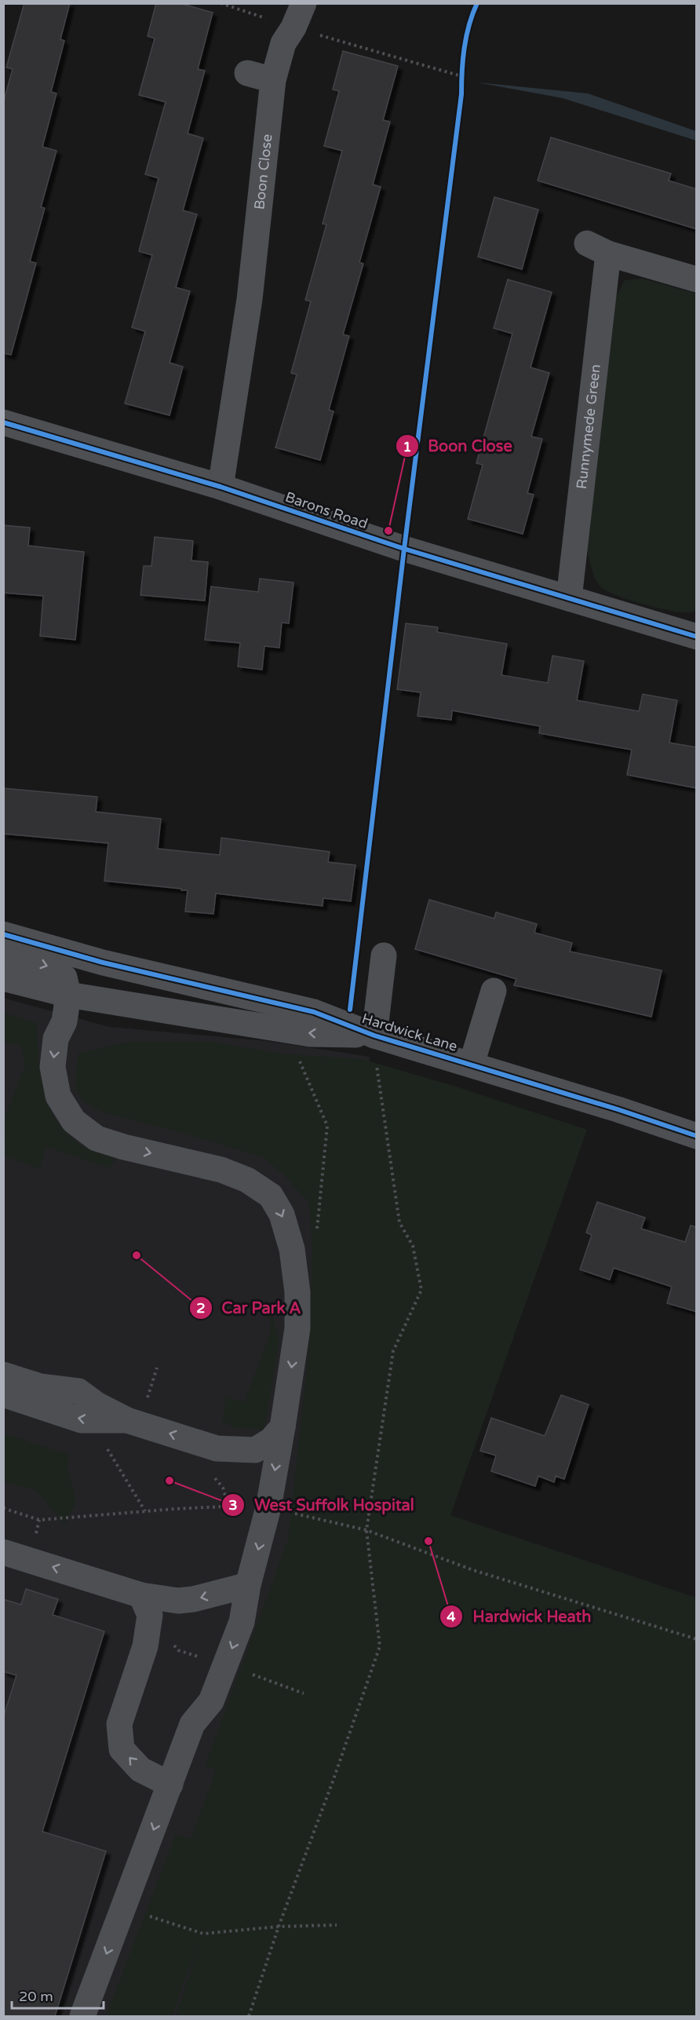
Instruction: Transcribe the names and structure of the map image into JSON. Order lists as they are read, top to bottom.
{
  "streets": {
    "street": [
      "Boon Close",
      "Runnymede Green",
      "Barons Road",
      "Hardwick Lane"
    ]
  },
  "crossings": [
    ["Boon Close", "Barons Road"],
    ["Runnymede Green", "Barons Road"]
  ],
  "places": [
    "Boon Close",
    "Car Park A",
    "West Suffolk Hospital",
    "Hardwick Heath"
  ],
  "scale_bar": "20 m"
}
